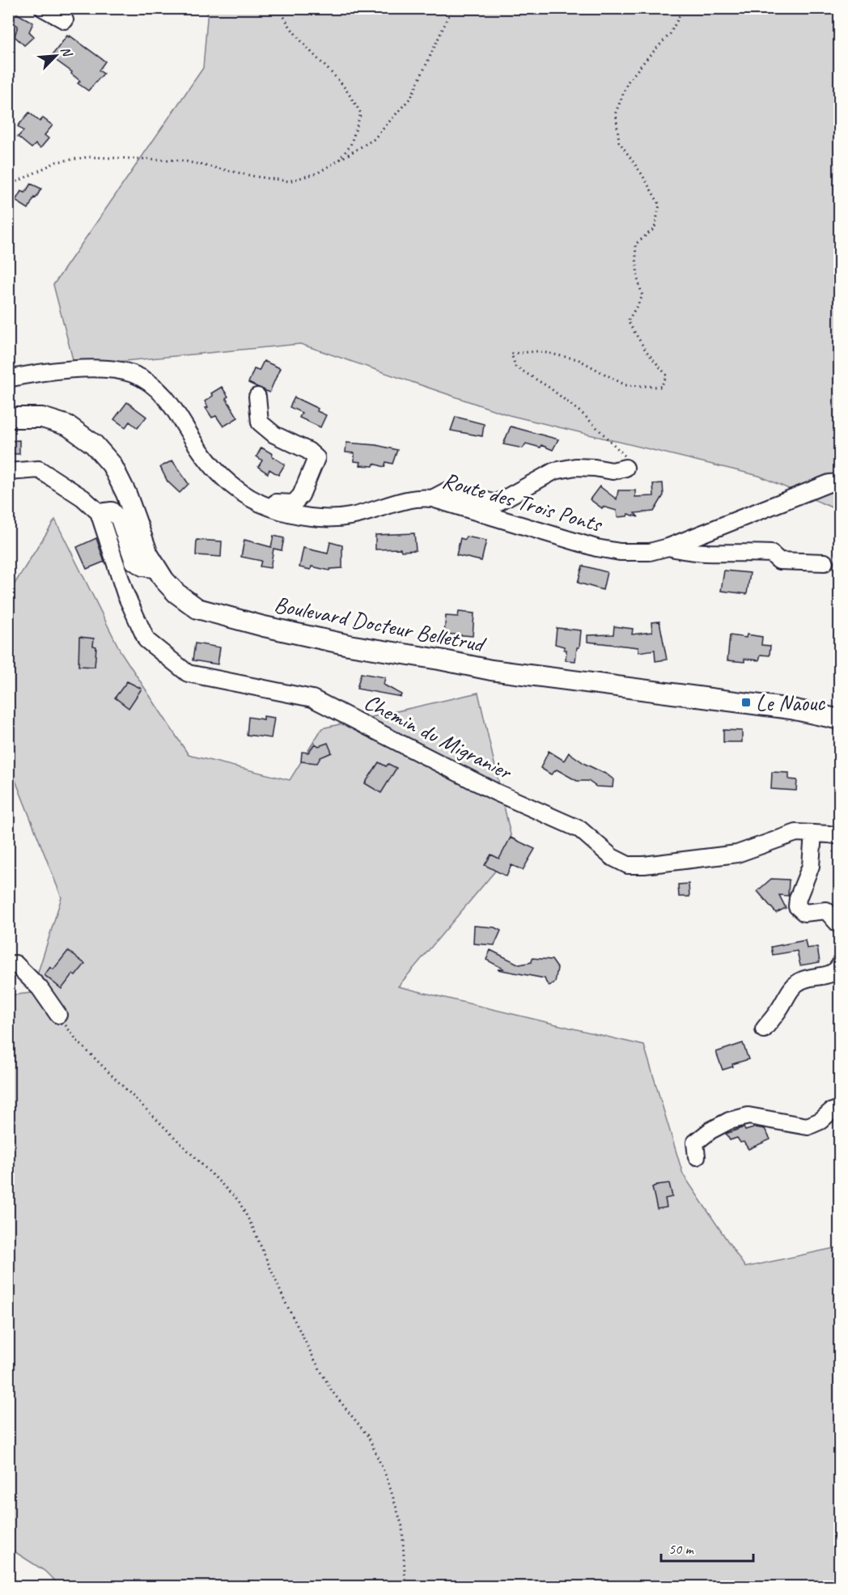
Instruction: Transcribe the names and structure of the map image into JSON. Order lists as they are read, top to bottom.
{
  "streets": {
    "main road": ["Boulevard Docteur Belletrud"],
    "street": ["Route des Trois Ponts", "Chemin du Migranier"]
  },
  "places": {
    "transit": ["Le Naouc"]
  },
  "scale_bar": "50 m",
  "north": "top right"
}
